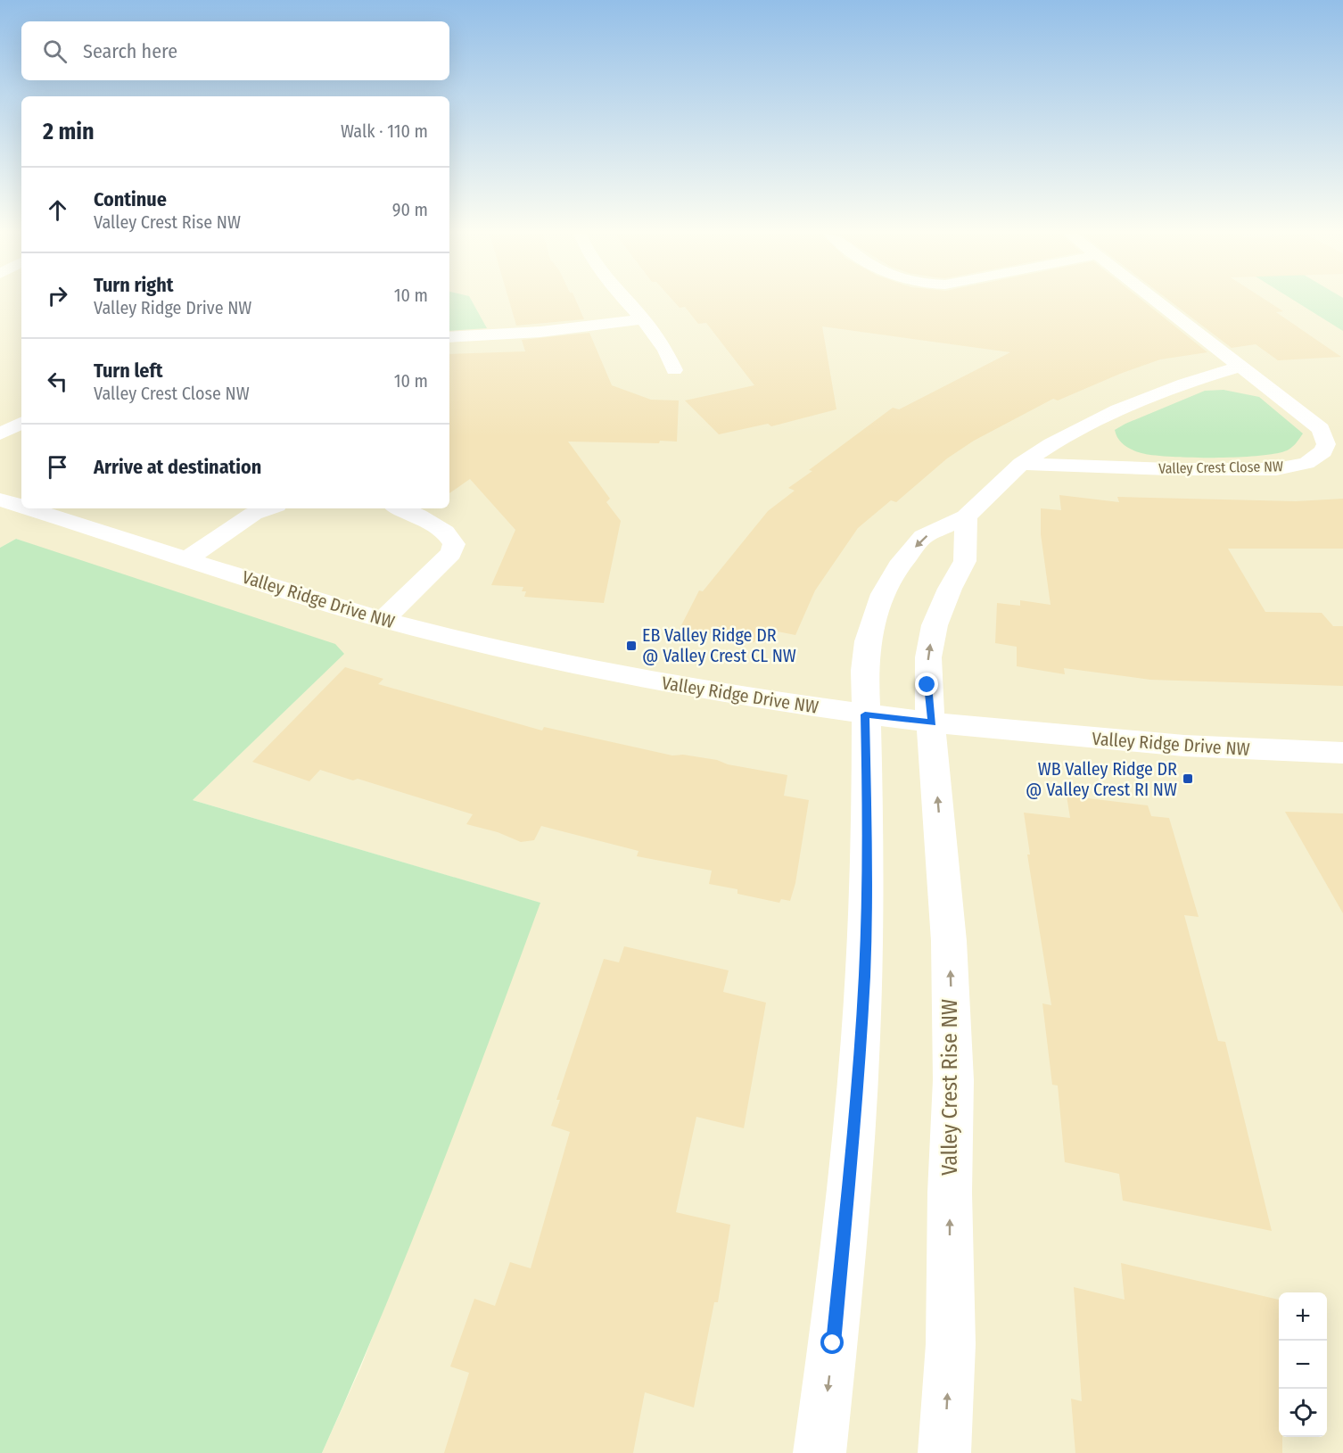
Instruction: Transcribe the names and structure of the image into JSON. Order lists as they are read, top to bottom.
{
  "streets": {
    "street": ["Valley Crest Close NW", "Valley Ridge Drive NW", "Valley Crest Rise NW"]
  },
  "crossings": [
    ["Valley Ridge Drive NW", "Valley Crest Rise NW"]
  ],
  "places": {
    "transit": ["EB Valley Ridge DR @ Valley Crest CL NW", "WB Valley Ridge DR @ Valley Crest RI NW"]
  },
  "page": {
    "search": "Search here",
    "heading": ["2 min", "Walk · 110 m"],
    "list": [
      ["Continue", "Valley Crest Rise NW", "90 m"],
      ["Turn right", "Valley Ridge Drive NW", "10 m"],
      ["Turn left", "Valley Crest Close NW", "10 m"],
      "Arrive at destination"
    ],
    "map_buttons": ["+", "−"]
  }
}
